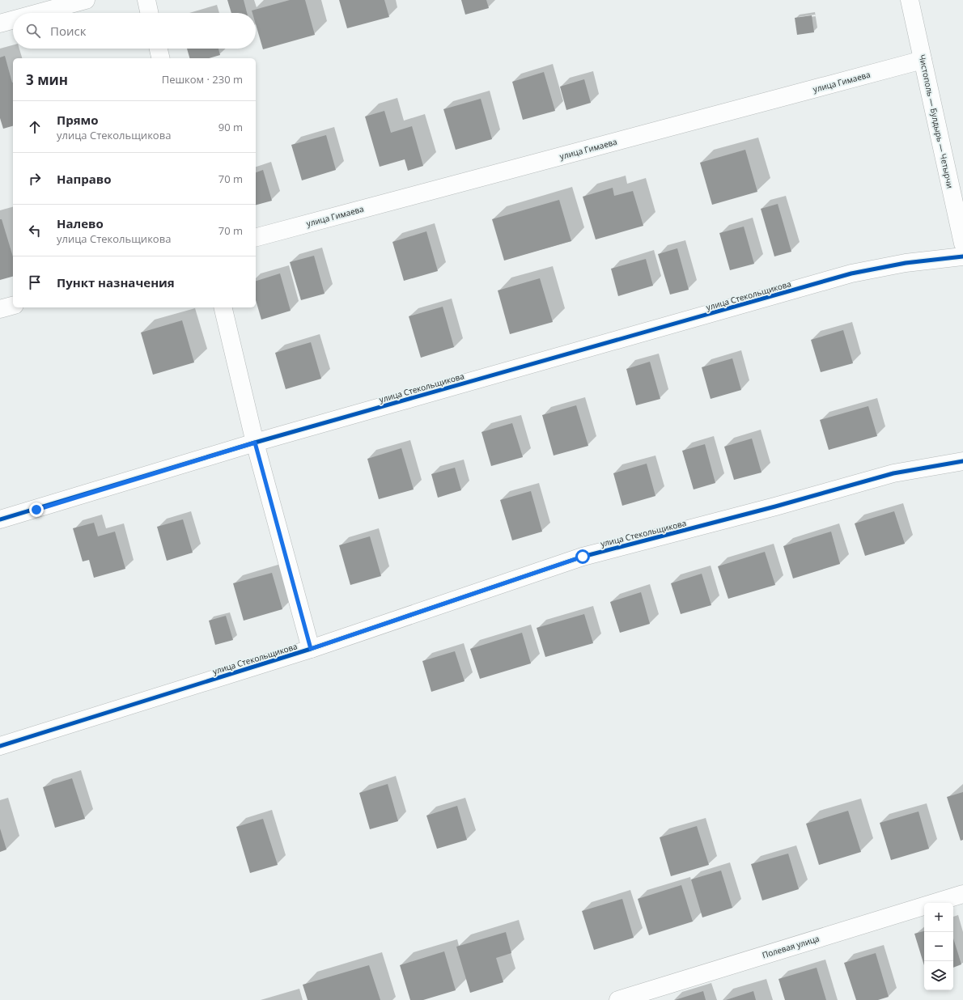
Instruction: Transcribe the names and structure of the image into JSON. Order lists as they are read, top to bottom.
{
  "streets": {
    "street": [
      "улица Гимаева",
      "Чистополь — Булдырь — Четырчи",
      "улица Стекольщикова",
      "Полевая улица"
    ]
  },
  "crossings": [
    ["улица Гимаева", "Чистополь — Булдырь — Четырчи"]
  ],
  "page": {
    "search": "Поиск",
    "heading": ["3 мин", "Пешком · 230 m"],
    "list": [
      ["Прямо", "улица Стекольщикова", "90 m"],
      ["Направо", "70 m"],
      ["Налево", "улица Стекольщикова", "70 m"],
      "Пункт назначения"
    ],
    "map_buttons": ["+", "−"]
  }
}
